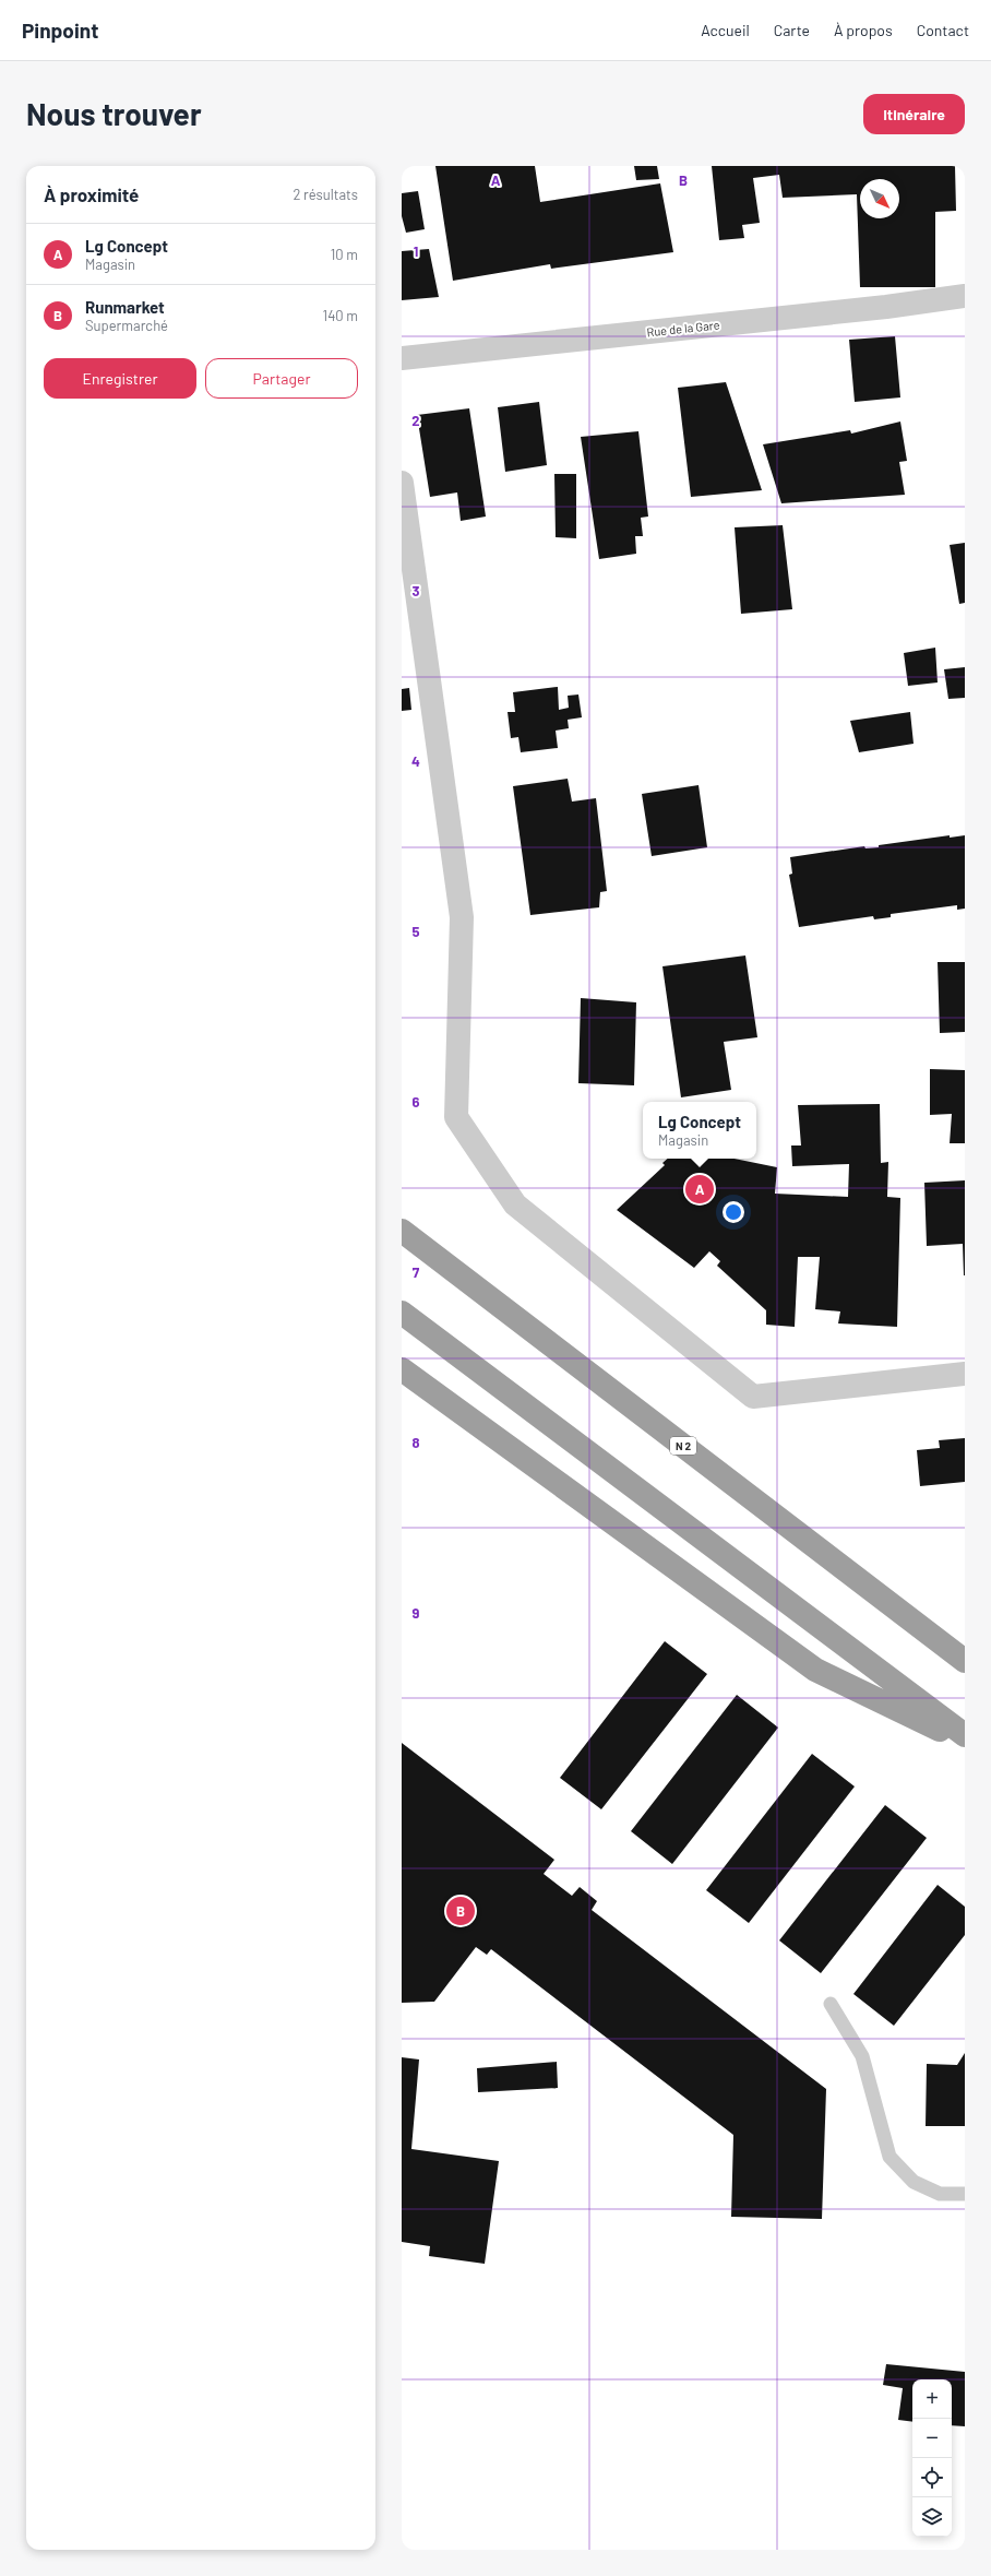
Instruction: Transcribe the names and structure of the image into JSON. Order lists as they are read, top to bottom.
{
  "streets": {
    "highway": ["N 2"],
    "street": ["Rue de la Gare"]
  },
  "north": "bottom right",
  "page": {
    "header": "Pinpoint",
    "nav": [
      "Accueil",
      "Carte",
      "À propos",
      "Contact"
    ],
    "buttons": [
      "Itinéraire",
      ["Enregistrer", "Partager"]
    ],
    "title": "Nous trouver",
    "heading": ["À proximité", "2 résultats"],
    "list": [
      {
        "mark": "A",
        "name": "Lg Concept",
        "note": "Magasin",
        "value": "10 m"
      },
      {
        "mark": "B",
        "name": "Runmarket",
        "note": "Supermarché",
        "value": "140 m"
      }
    ],
    "popup": ["Lg Concept", "Magasin"],
    "pins": ["A", "B"],
    "map_buttons": ["+", "−"]
  },
  "grid": {
    "columns": ["A", "B"],
    "rows": [
      "1",
      "2",
      "3",
      "4",
      "5",
      "6",
      "7",
      "8",
      "9"
    ]
  }
}
